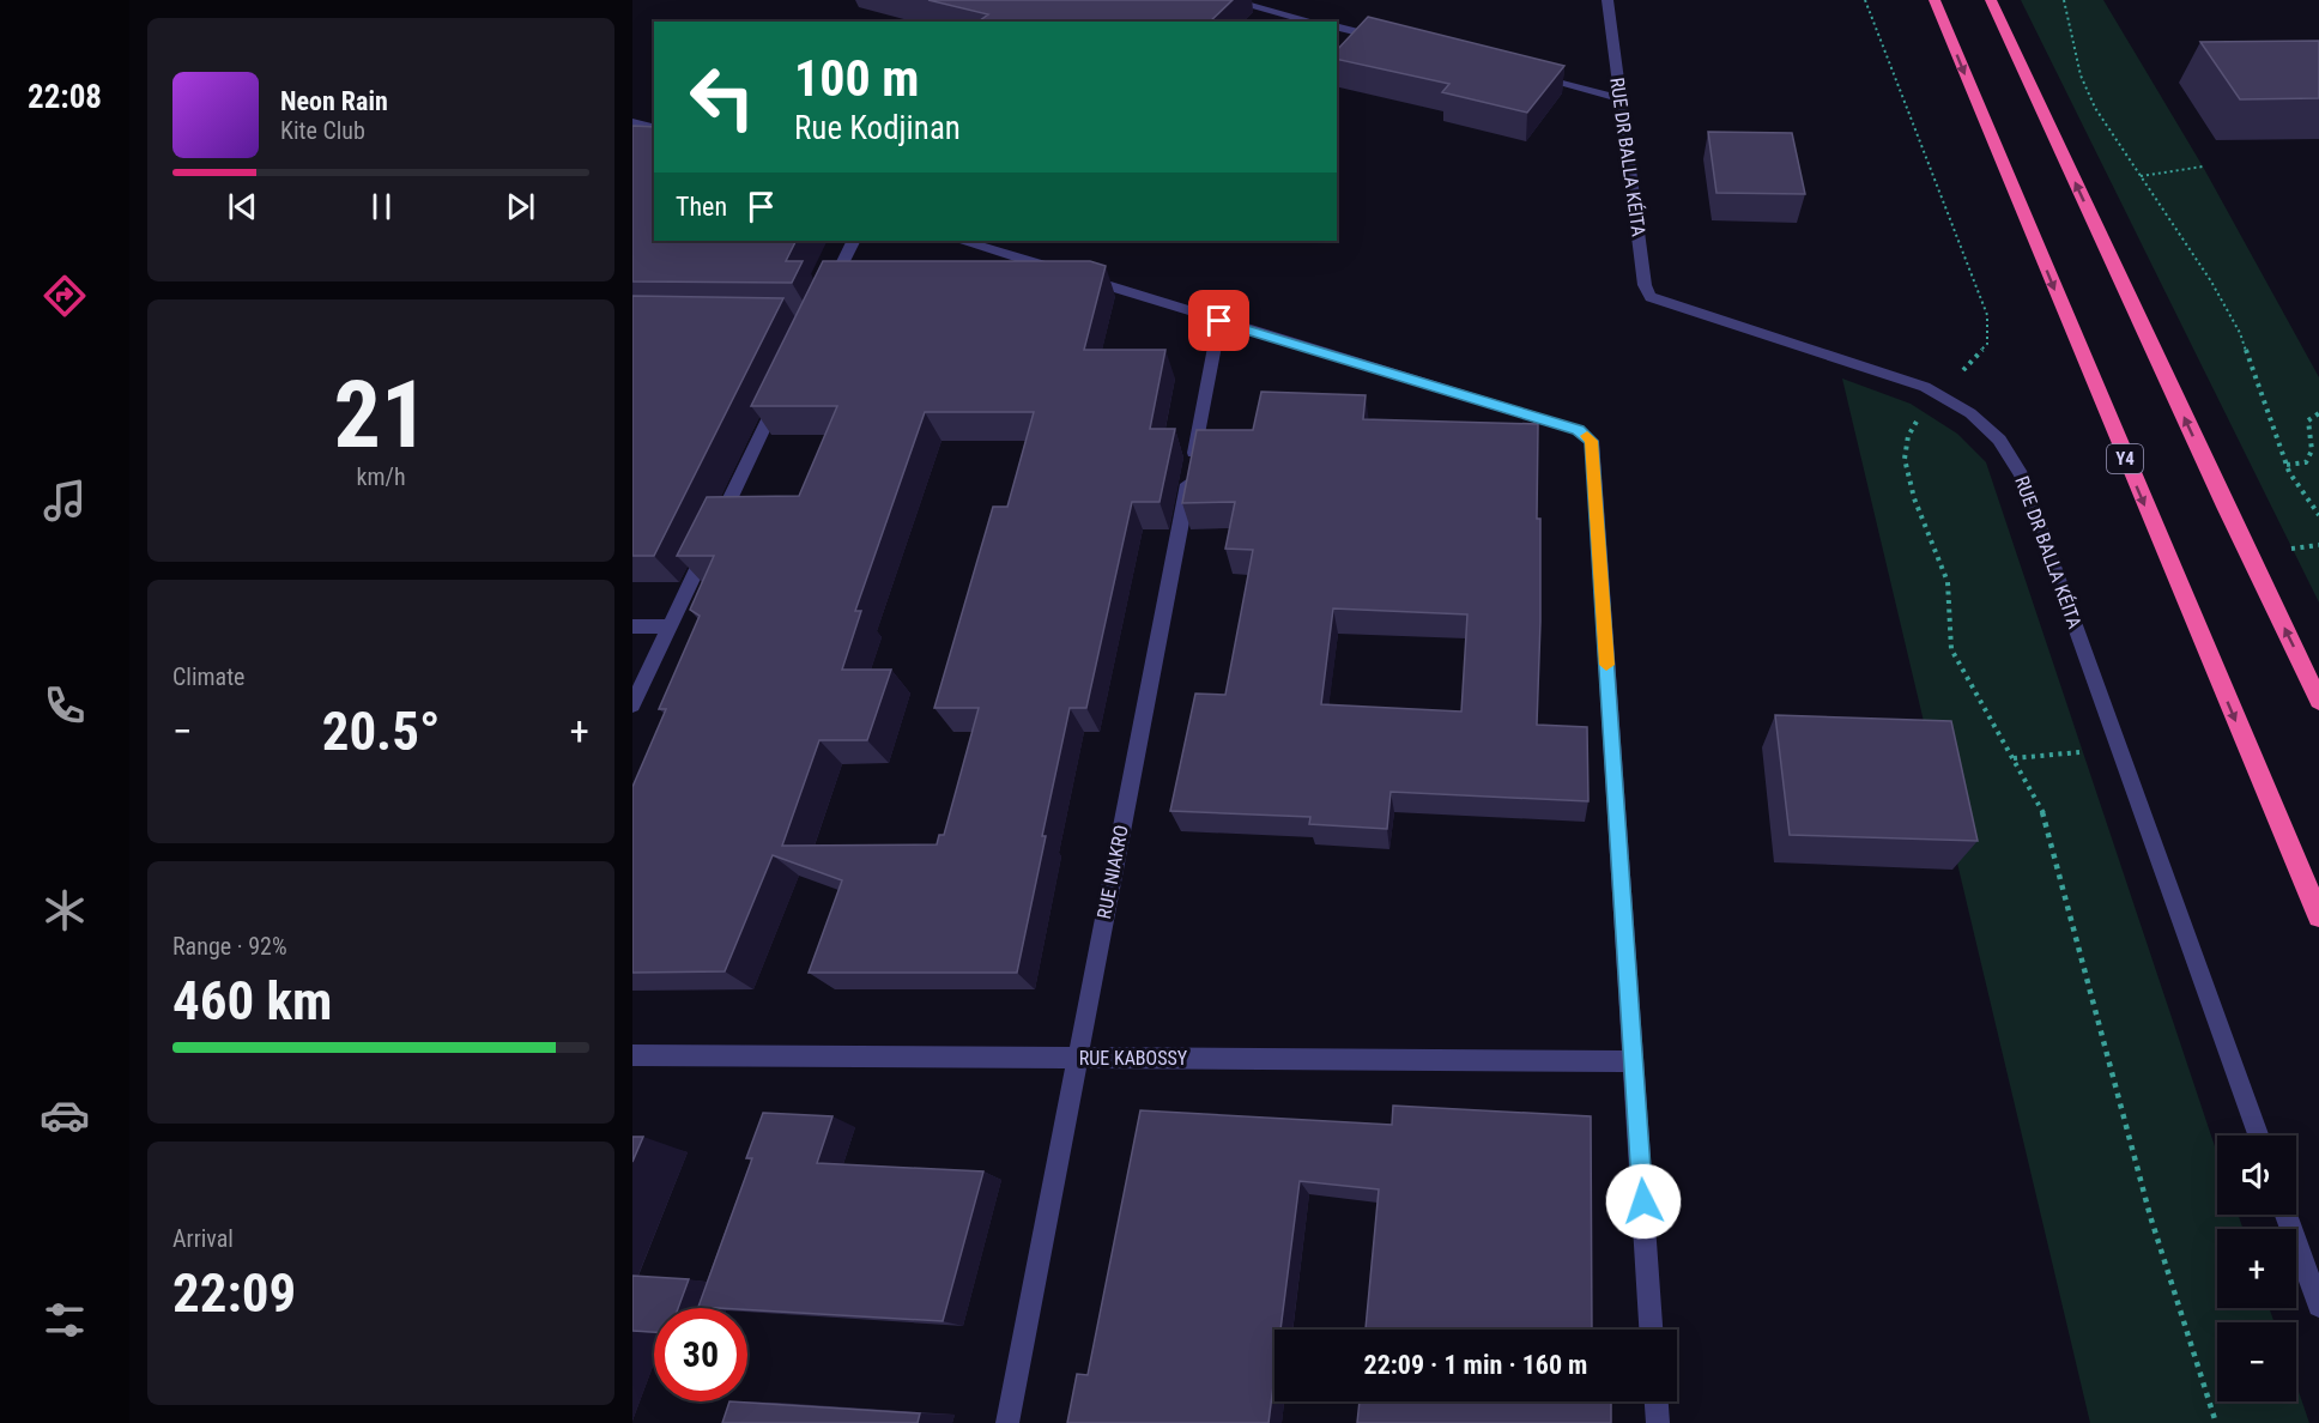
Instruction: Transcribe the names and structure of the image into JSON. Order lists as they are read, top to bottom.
{
  "streets": {
    "highway": ["Y4"],
    "street": ["RUE DR BALLA KÉITA", "RUE NIAKRO", "RUE KABOSSY"]
  },
  "crossings": [
    ["RUE NIAKRO", "RUE KABOSSY"]
  ],
  "page": {
    "tabs": "22:08",
    "turn": ["100 m", "Rue Kodjinan"],
    "song": ["Neon Rain", "Kite Club"],
    "then": "Then",
    "tile": [
      ["21", "km/h"],
      "Climate",
      ["Range · 92%", "460 km"],
      ["Arrival", "22:09"]
    ],
    "heat": ["−", "20.5°", "+"],
    "map_buttons": ["+", "−"],
    "limit": "30",
    "trip": "22:09 · 1 min · 160 m"
  }
}
